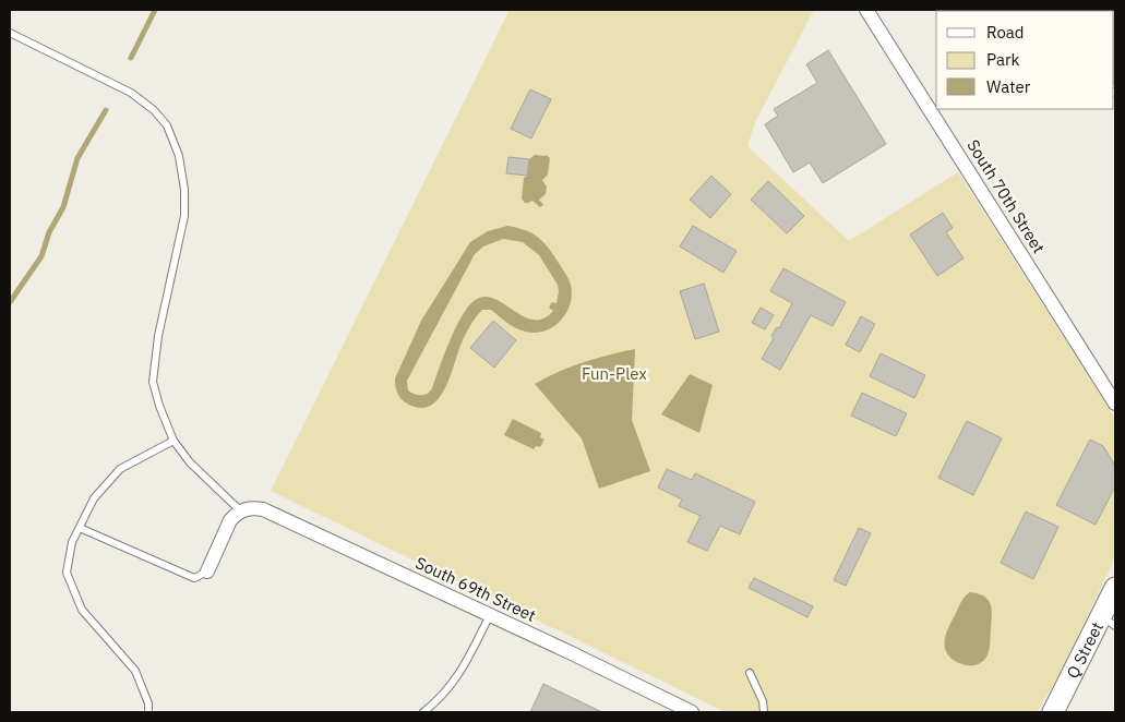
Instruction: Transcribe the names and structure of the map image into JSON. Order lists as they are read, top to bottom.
{
  "streets": {
    "main road": ["Q Street"],
    "street": ["South 70th Street", "South 69th Street"]
  },
  "parks": ["Fun-Plex"],
  "legend": ["Road", "Park", "Water"]
}
